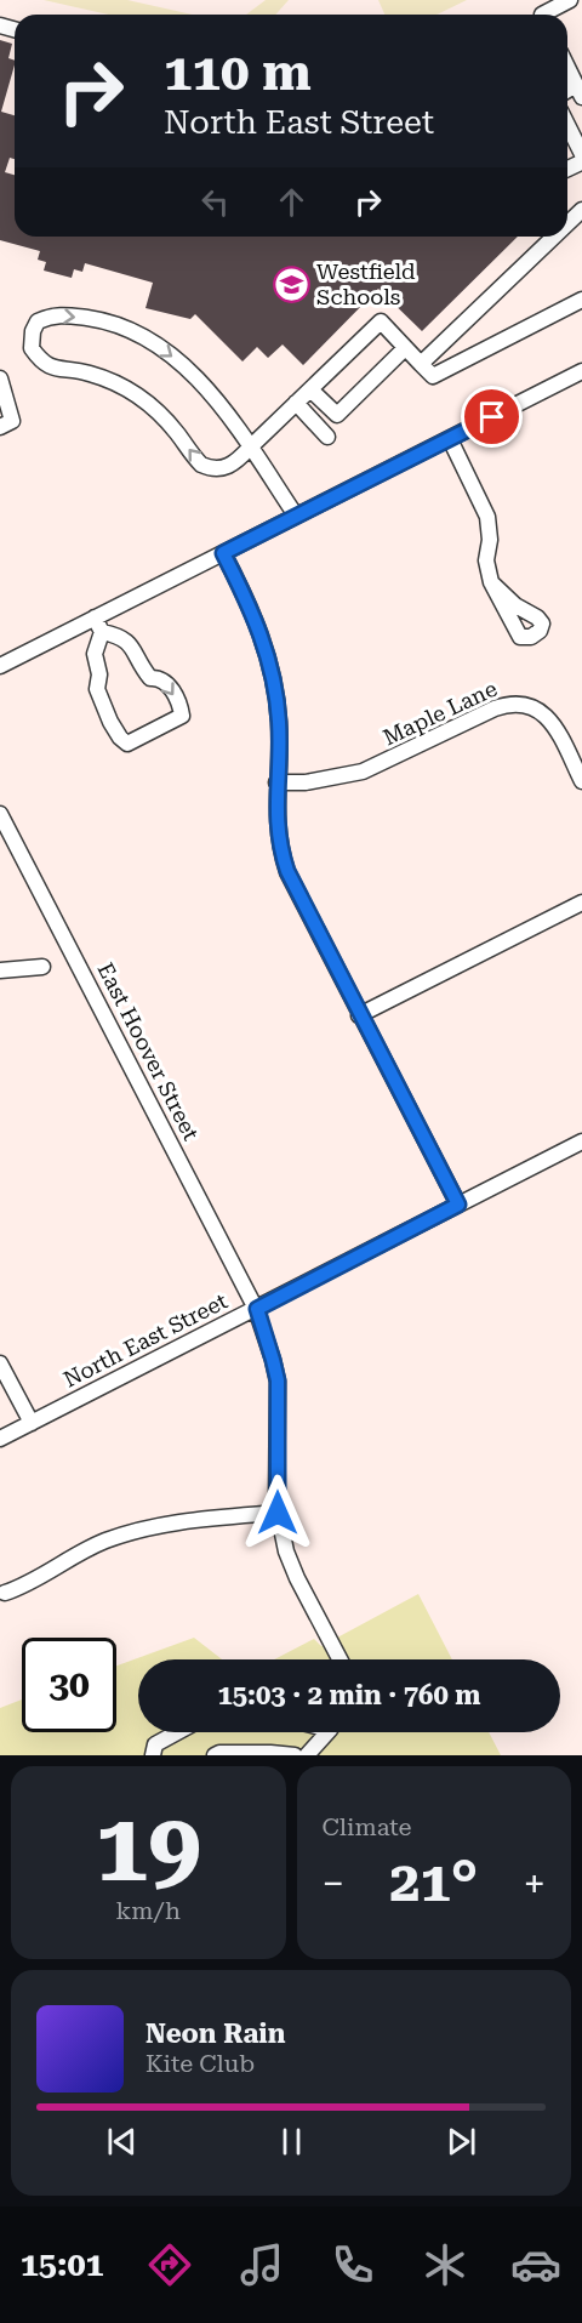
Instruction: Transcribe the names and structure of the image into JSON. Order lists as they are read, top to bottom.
{
  "streets": {
    "street": ["Maple Lane", "East Hoover Street", "North East Street"]
  },
  "crossings": [
    ["East Hoover Street", "North East Street"]
  ],
  "places": {
    "school or university": ["Westfield Schools"]
  },
  "page": {
    "turn": ["110 m", "North East Street"],
    "limit": "30",
    "trip": "15:03 · 2 min · 760 m",
    "tile": [
      ["19", "km/h"],
      "Climate"
    ],
    "heat": ["−", "21°", "+"],
    "song": ["Neon Rain", "Kite Club"],
    "tabs": "15:01"
  }
}
